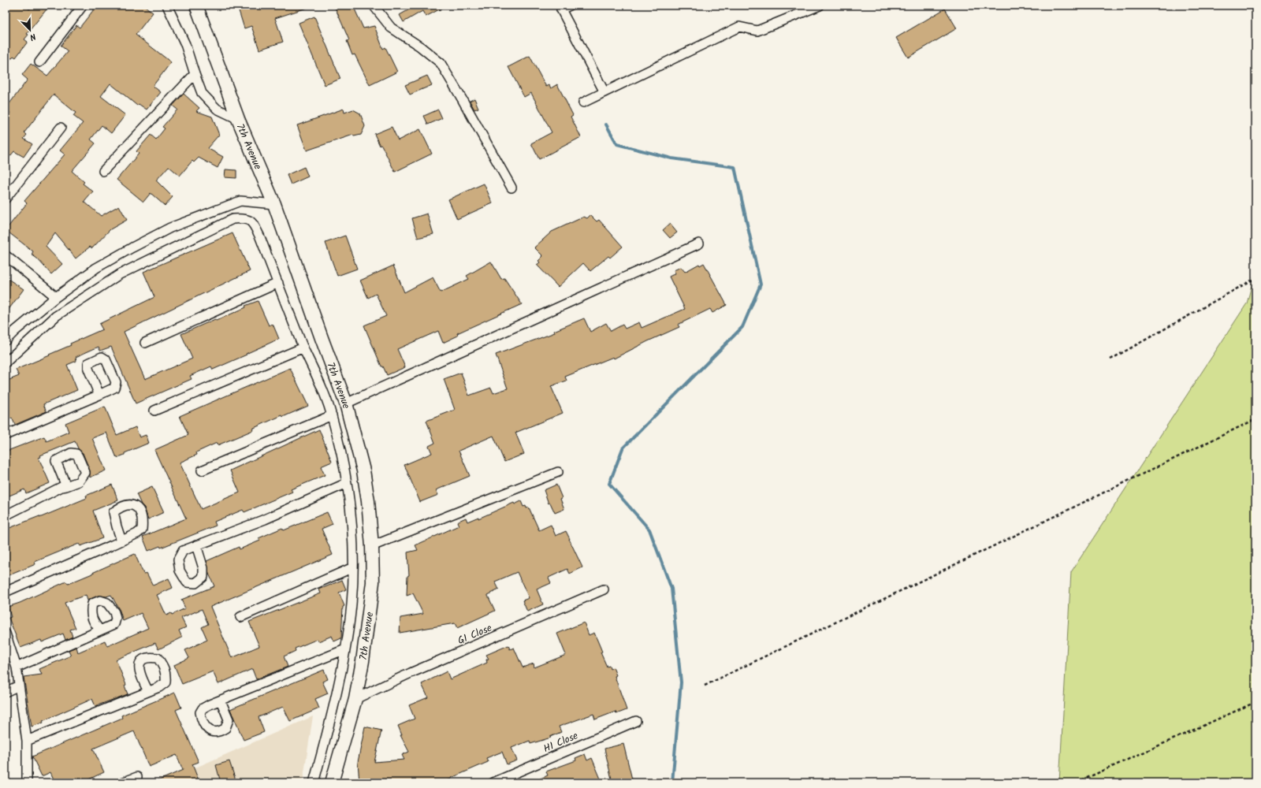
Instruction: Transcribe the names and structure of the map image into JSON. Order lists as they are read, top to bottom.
{
  "streets": {
    "main road": ["7th Avenue"],
    "street": ["G1 Close", "H1 Close"]
  },
  "crossings": [
    ["7th Avenue", "G1 Close"]
  ],
  "north": "bottom right"
}
